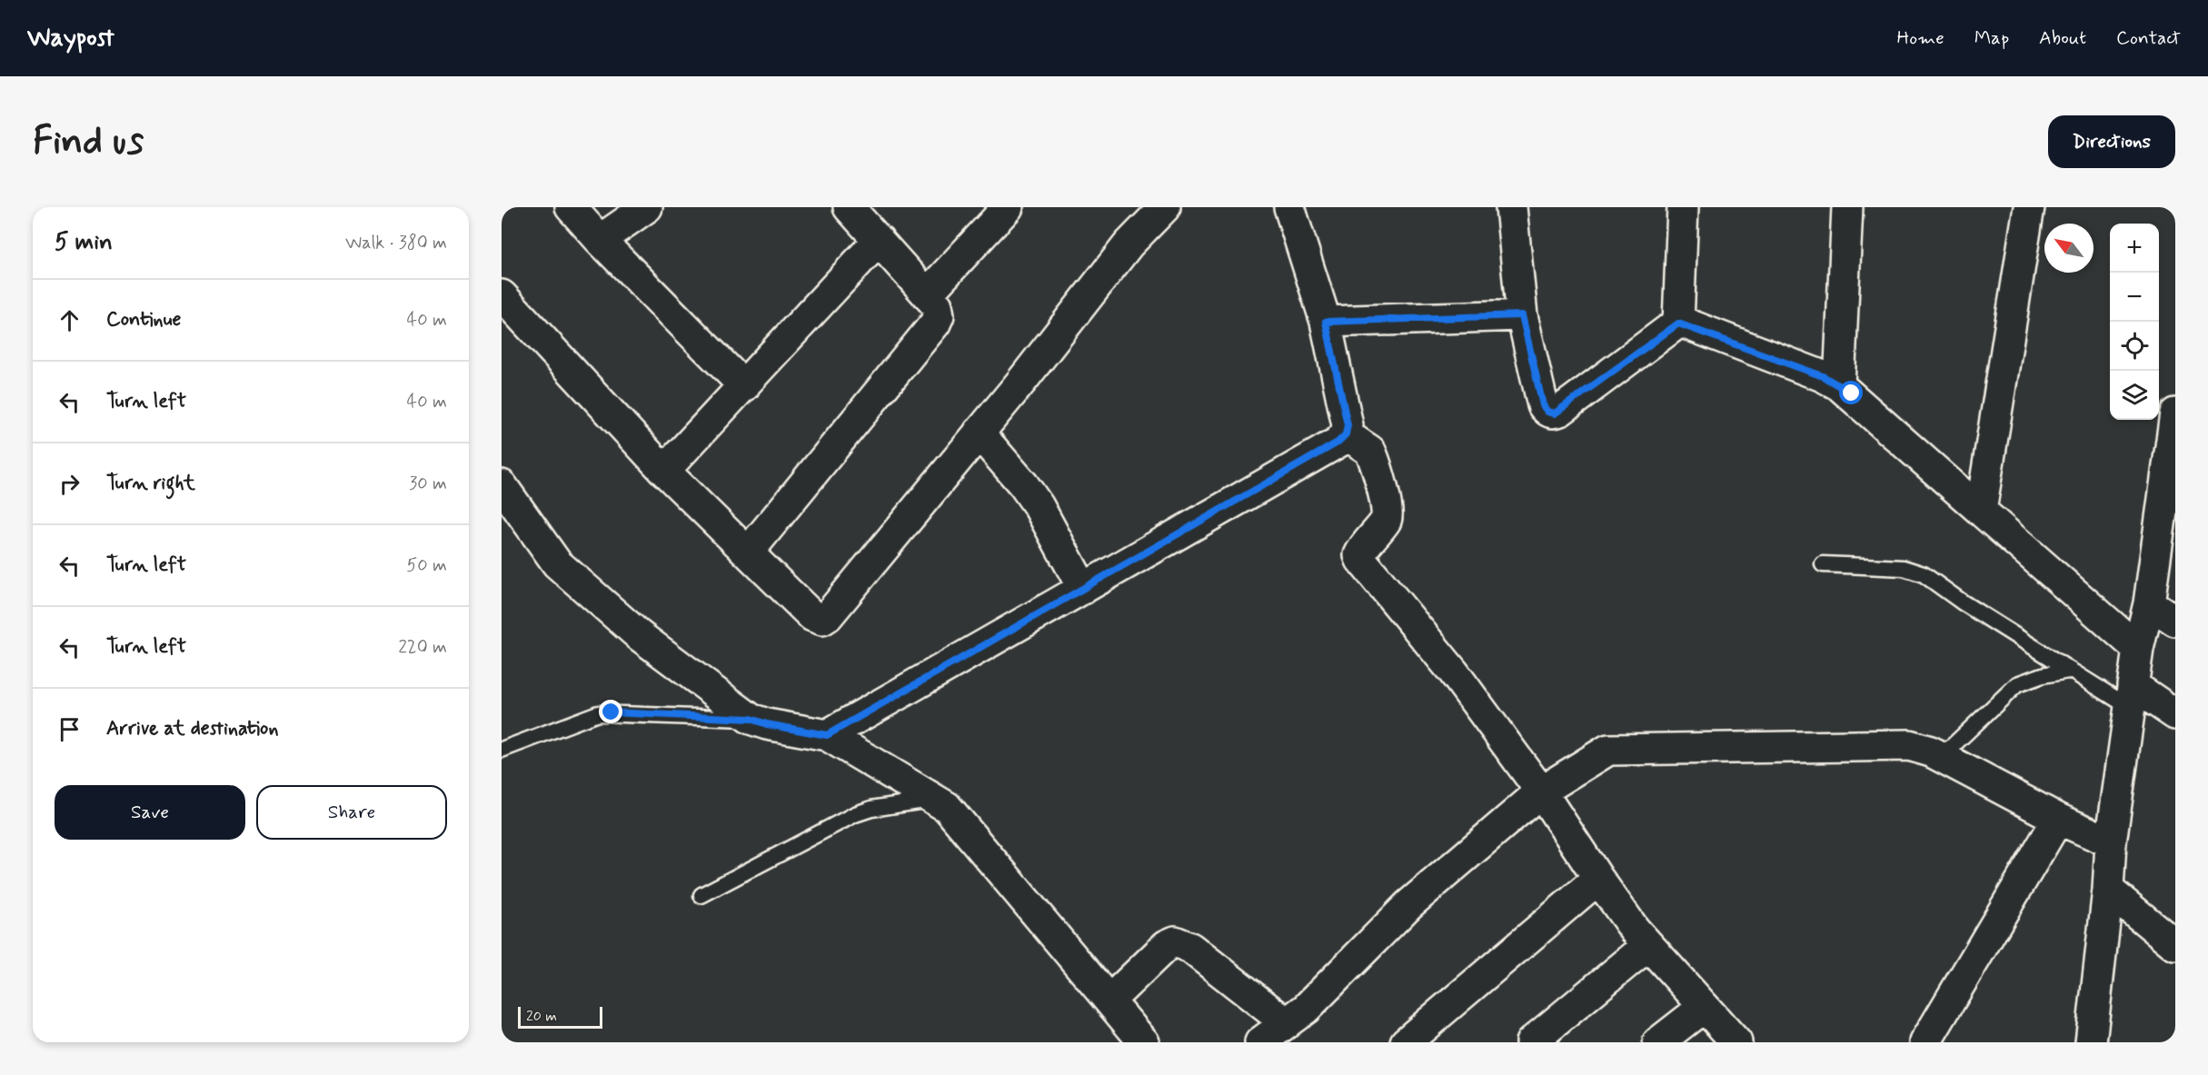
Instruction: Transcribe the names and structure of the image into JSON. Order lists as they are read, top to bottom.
{
  "scale_bar": "20 m",
  "north": "top left",
  "page": {
    "header": "Waypost",
    "nav": [
      "Home",
      "Map",
      "About",
      "Contact"
    ],
    "buttons": [
      "Directions",
      ["Save", "Share"]
    ],
    "title": "Find us",
    "heading": ["5 min", "Walk · 380 m"],
    "map_buttons": ["+", "−"],
    "list": [
      ["Continue", "40 m"],
      ["Turn left", "40 m"],
      ["Turn right", "30 m"],
      ["Turn left", "50 m"],
      ["Turn left", "220 m"],
      "Arrive at destination"
    ],
    "scale": "20 m"
  }
}
